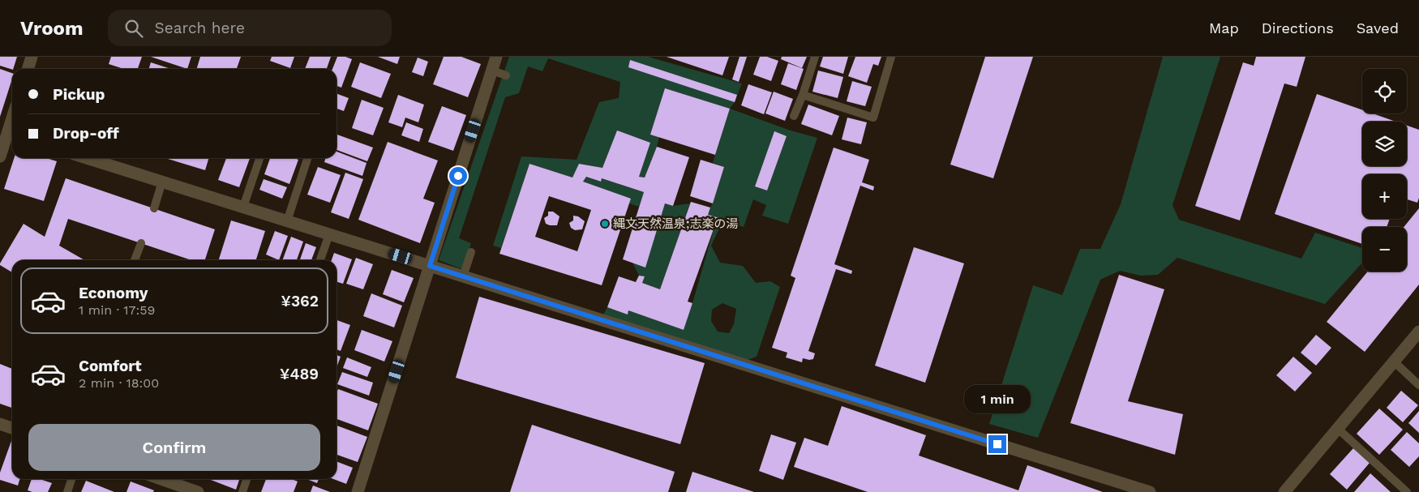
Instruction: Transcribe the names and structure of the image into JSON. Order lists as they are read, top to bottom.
{
  "places": ["縄文天然温泉;志楽の湯"],
  "page": {
    "header": "Vroom",
    "search": "Search here",
    "nav": ["Map", "Directions", "Saved"],
    "map_buttons": ["+", "−"],
    "banner": ["Pickup", "Drop-off"],
    "list": [
      {
        "name": "Economy",
        "note": "1 min · 17:59",
        "value": "¥362"
      },
      {
        "name": "Comfort",
        "note": "2 min · 18:00",
        "value": "¥489"
      }
    ],
    "bubble": "1 min",
    "buttons": "Confirm"
  }
}
